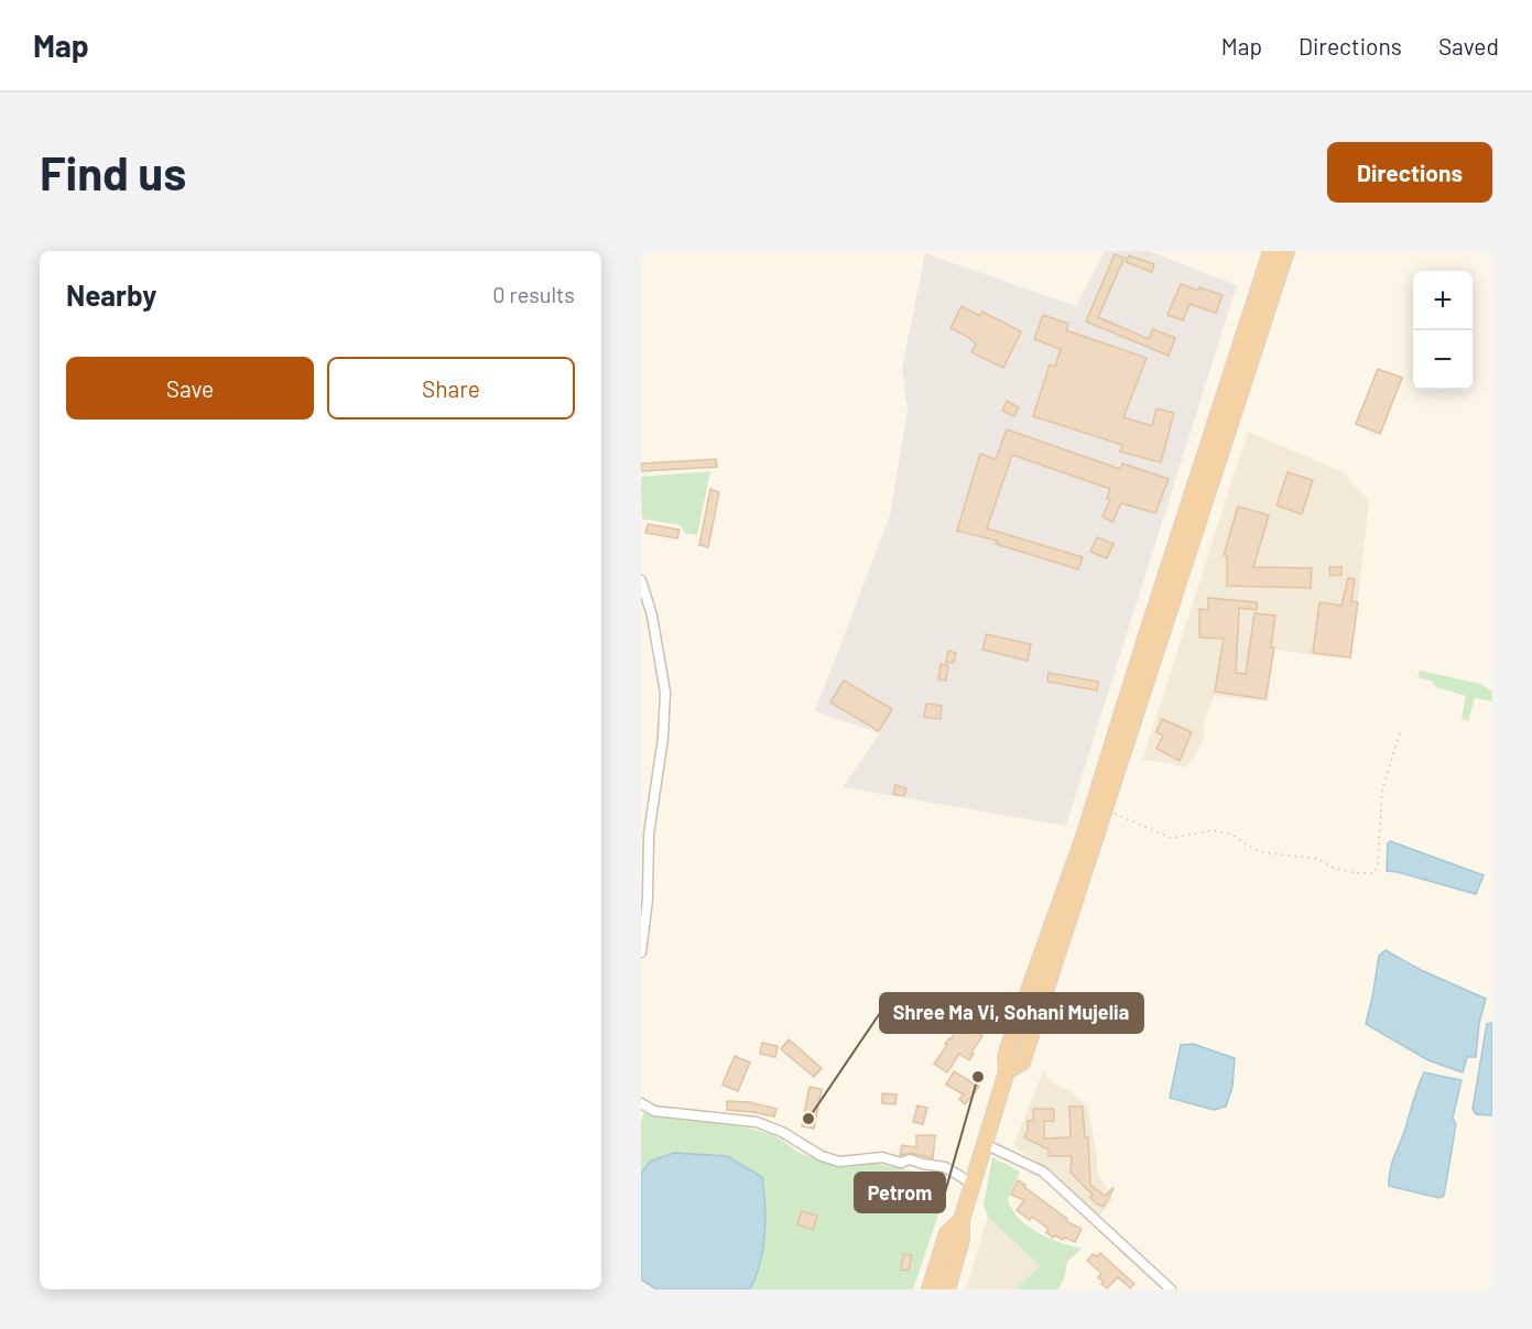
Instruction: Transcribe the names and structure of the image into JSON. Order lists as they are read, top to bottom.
{
  "places": ["Petrom", "Shree Ma Vi, Sohani Mujelia"],
  "page": {
    "header": "Map",
    "nav": ["Map", "Directions", "Saved"],
    "buttons": [
      "Directions",
      ["Save", "Share"]
    ],
    "title": "Find us",
    "heading": ["Nearby", "0 results"],
    "map_buttons": ["+", "−"]
  }
}
